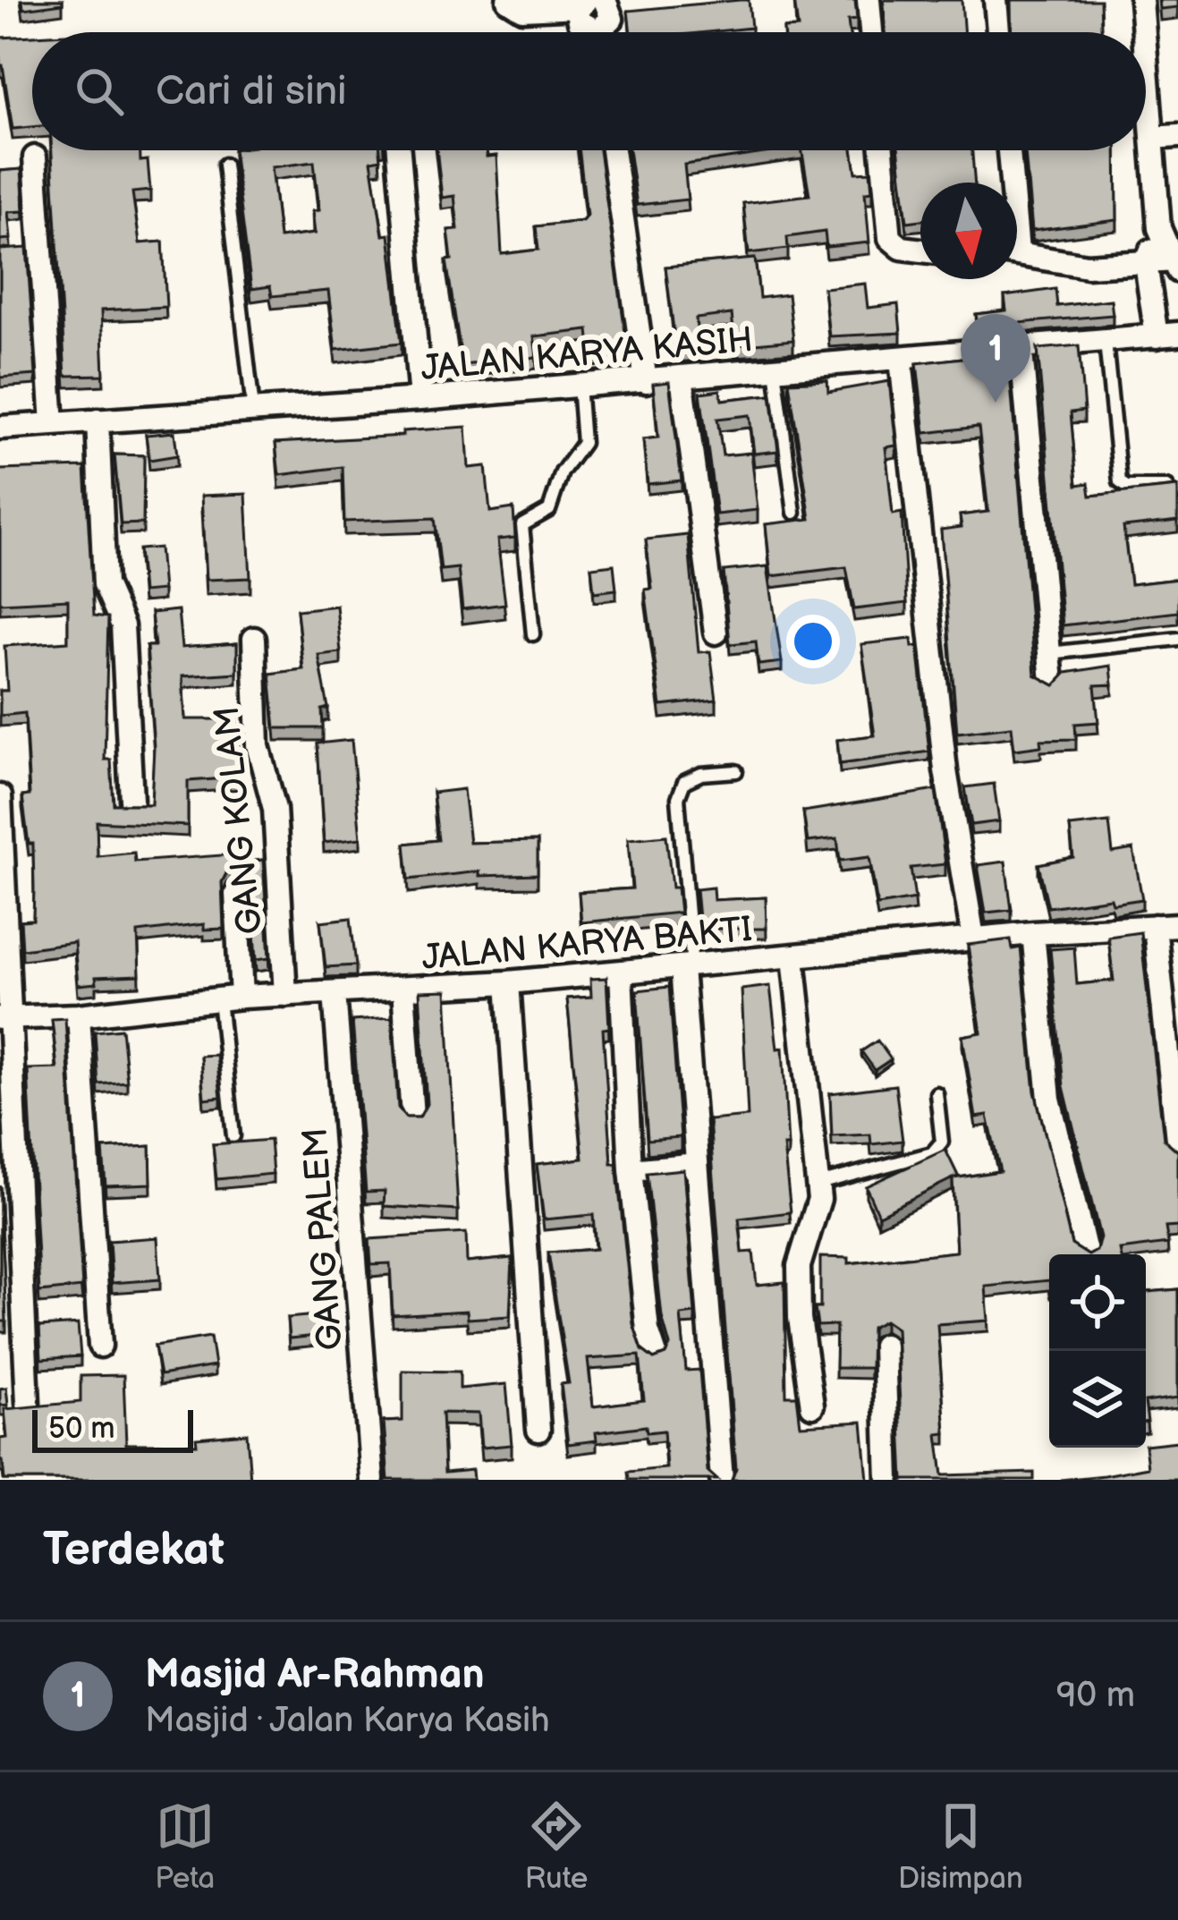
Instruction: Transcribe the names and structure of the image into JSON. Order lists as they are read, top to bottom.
{
  "streets": {
    "street": [
      "JALAN KARYA KASIH",
      "GANG KOLAM",
      "JALAN KARYA BAKTI",
      "GANG PALEM"
    ]
  },
  "crossings": [
    ["GANG KOLAM", "JALAN KARYA BAKTI"],
    ["JALAN KARYA BAKTI", "GANG PALEM"]
  ],
  "scale_bar": "50 m",
  "north": "bottom",
  "page": {
    "search": "Cari di sini",
    "pins": "1",
    "scale": "50 m",
    "heading": "Terdekat",
    "list": [
      {
        "mark": "1",
        "name": "Masjid Ar-Rahman",
        "note": "Masjid · Jalan Karya Kasih",
        "value": "90 m"
      }
    ],
    "nav": ["Peta", "Rute", "Disimpan"]
  }
}
